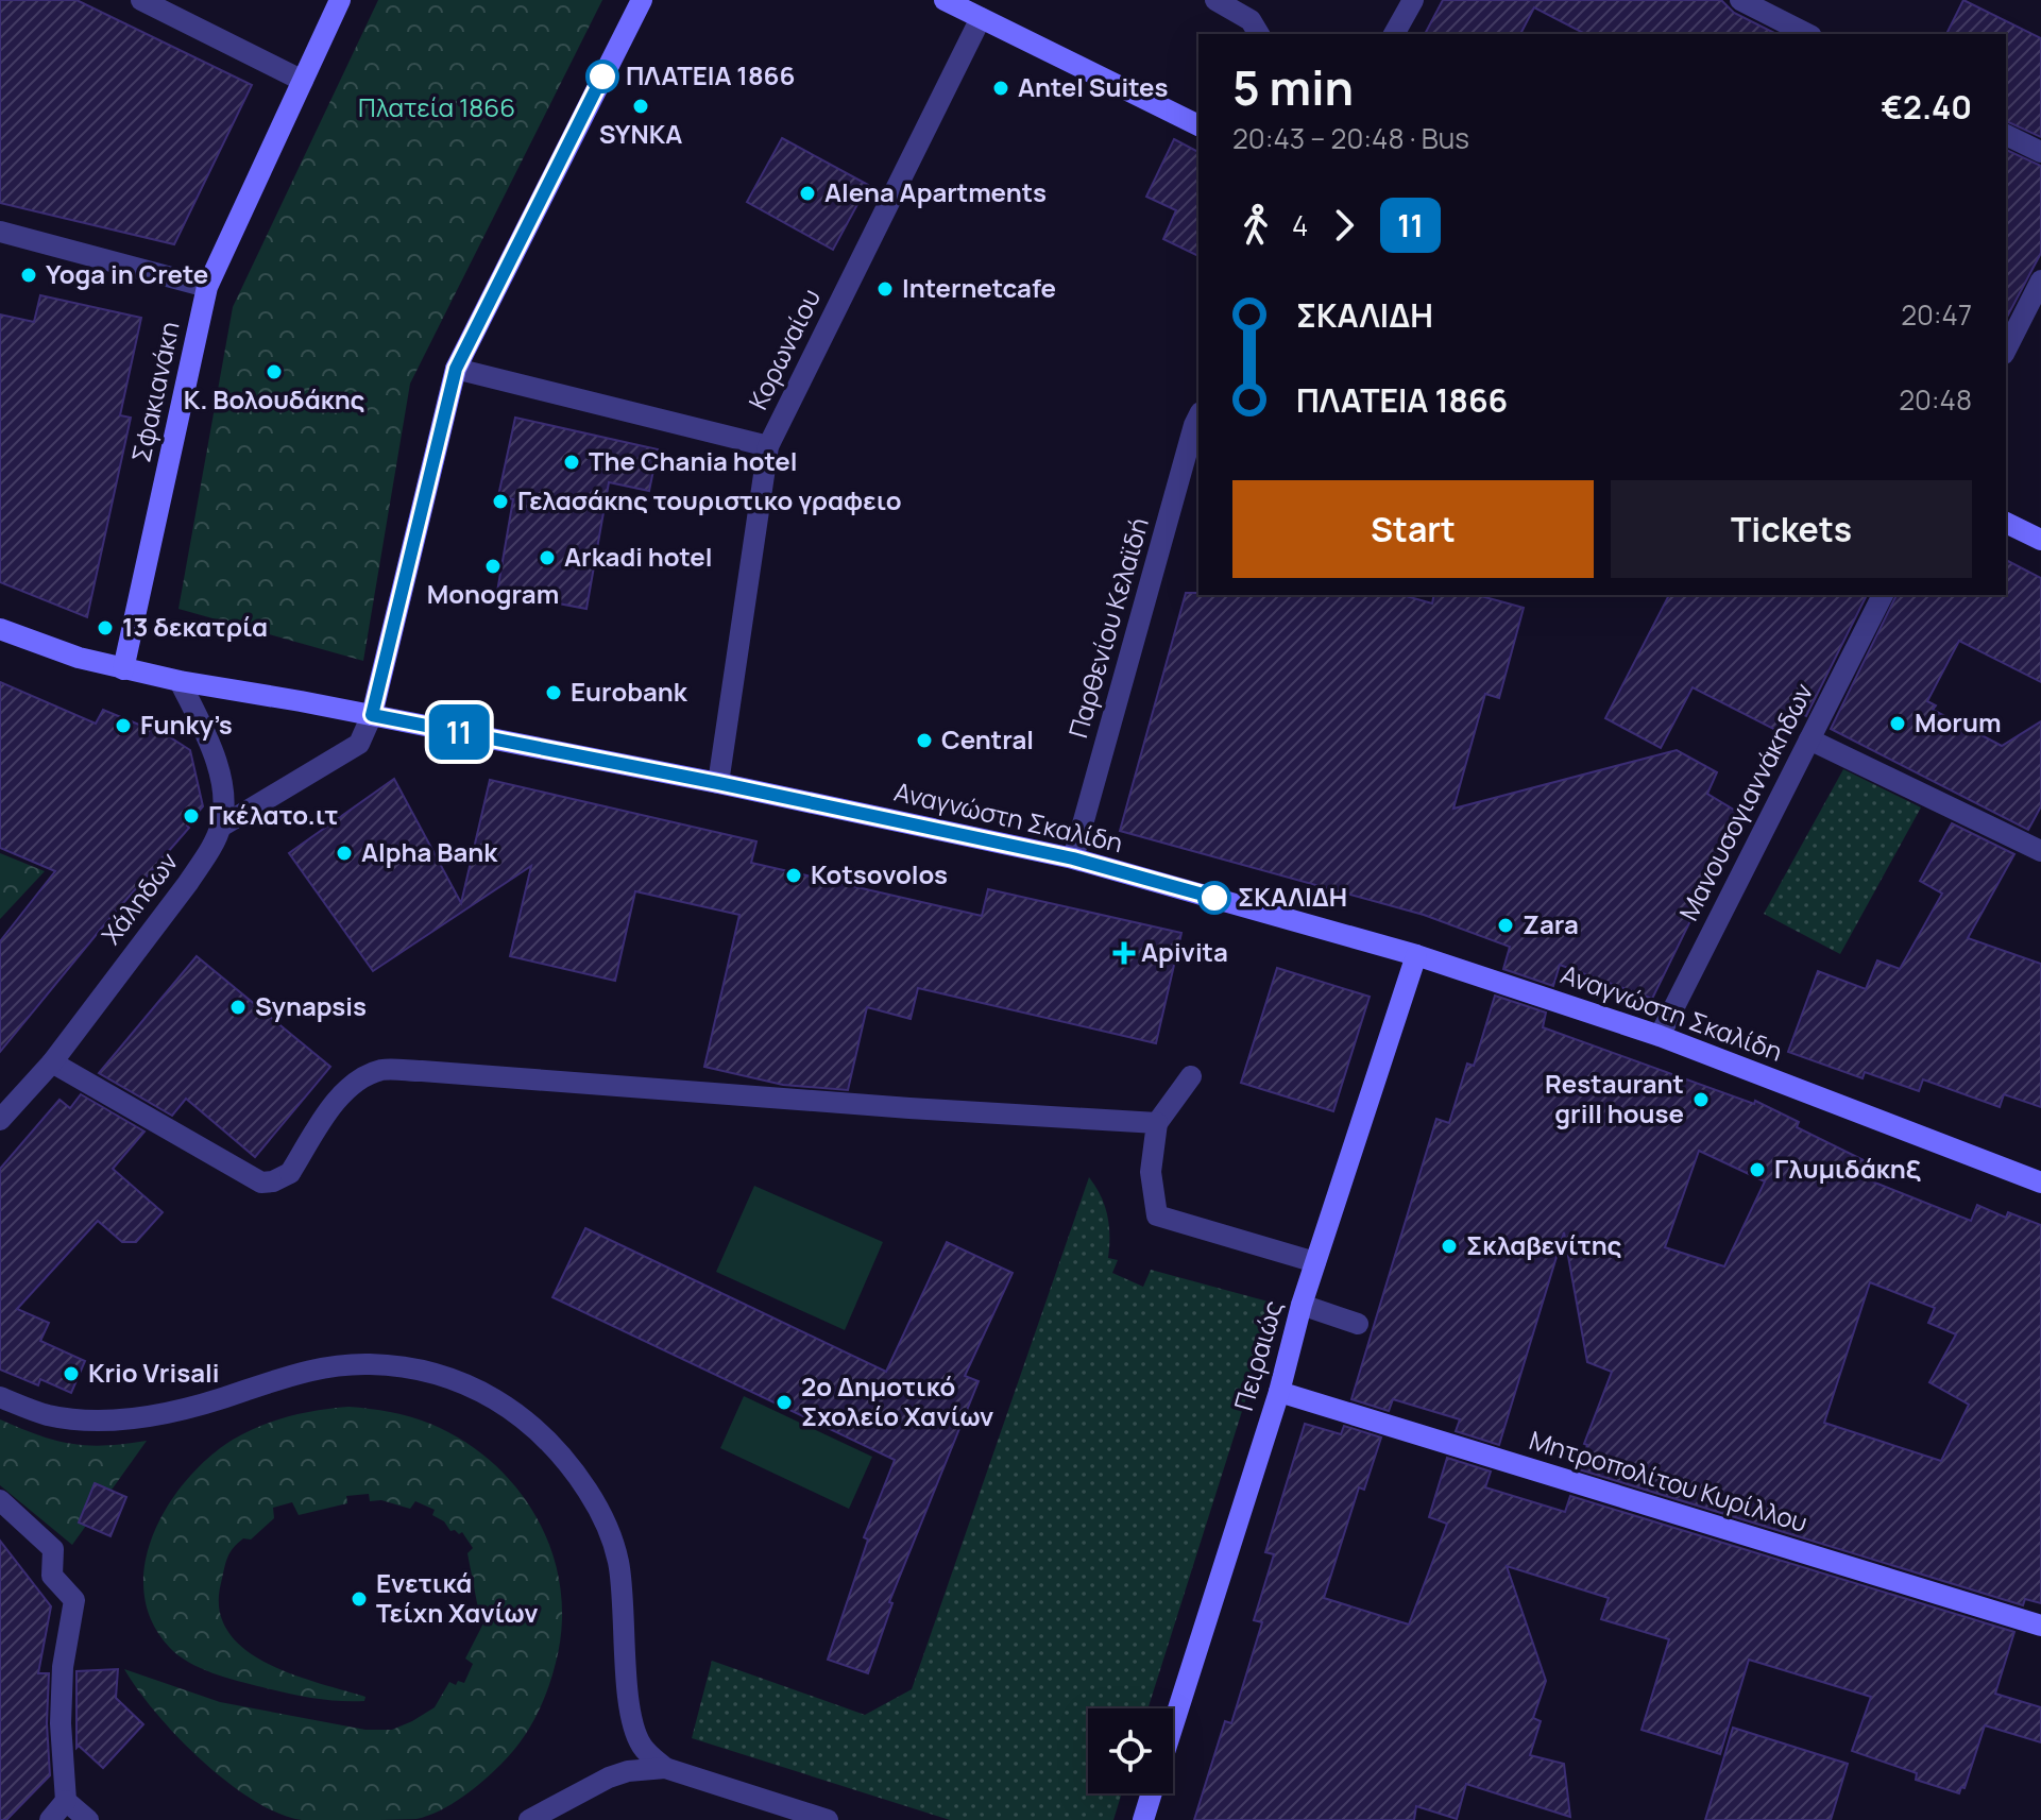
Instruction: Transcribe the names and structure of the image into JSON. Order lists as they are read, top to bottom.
{
  "streets": {
    "street": [
      "Κορωναίου",
      "Σφακιανάκη",
      "Παρθενίου Κελαϊδή",
      "Μανουσογιαννάκηδων",
      "Αναγνώστη Σκαλίδη",
      "Χάληδων",
      "Πειραιώς",
      "Μητροπολίτου Κυρίλλου"
    ]
  },
  "crossings": [
    ["Κορωναίου", "Αναγνώστη Σκαλίδη"],
    ["Σφακιανάκη", "Αναγνώστη Σκαλίδη"],
    ["Παρθενίου Κελαϊδή", "Αναγνώστη Σκαλίδη"],
    ["Μανουσογιαννάκηδων", "Αναγνώστη Σκαλίδη"],
    ["Αναγνώστη Σκαλίδη", "Χάληδων"],
    ["Αναγνώστη Σκαλίδη", "Πειραιώς"],
    ["Πειραιώς", "Μητροπολίτου Κυρίλλου"]
  ],
  "parks": ["Πλατεία 1866"],
  "places": {
    "other": [
      "ΠΛΑΤΕΙΑ 1866",
      "Antel Suites",
      "SYNKA",
      "Alena Apartments",
      "Yoga in Crete",
      "Internetcafe",
      "Κ. Βολουδάκης",
      "The Chania hotel",
      "Γελασάκης τουριστικο γραφειο",
      "Arkadi hotel",
      "Monogram",
      "13 δεκατρία",
      "Eurobank",
      "Morum",
      "Funky’s",
      "Central",
      "Γκέλατο.ιτ",
      "Alpha Bank",
      "Kotsovolos",
      "ΣΚΑΛΙΔΗ",
      "Zara",
      "Synapsis",
      "Restaurant grill house",
      "Γλυμιδάκηξ",
      "Σκλαβενίτης",
      "Krio Vrisali",
      "2ο Δημοτικό Σχολείο Χανίων",
      "Ενετικά Τείχη Χανίων"
    ],
    "health": ["Apivita"]
  },
  "lines": ["bus line 11"],
  "page": {
    "on_map": "11",
    "heading": ["5 min", "20:43 – 20:48 · Bus", "€2.40"],
    "legs": ["4", "11"],
    "list": [
      {
        "name": "ΣΚΑΛΙΔΗ",
        "value": "20:47"
      },
      {
        "name": "ΠΛΑΤΕΙΑ 1866",
        "value": "20:48"
      }
    ],
    "buttons": ["Start", "Tickets"]
  }
}
